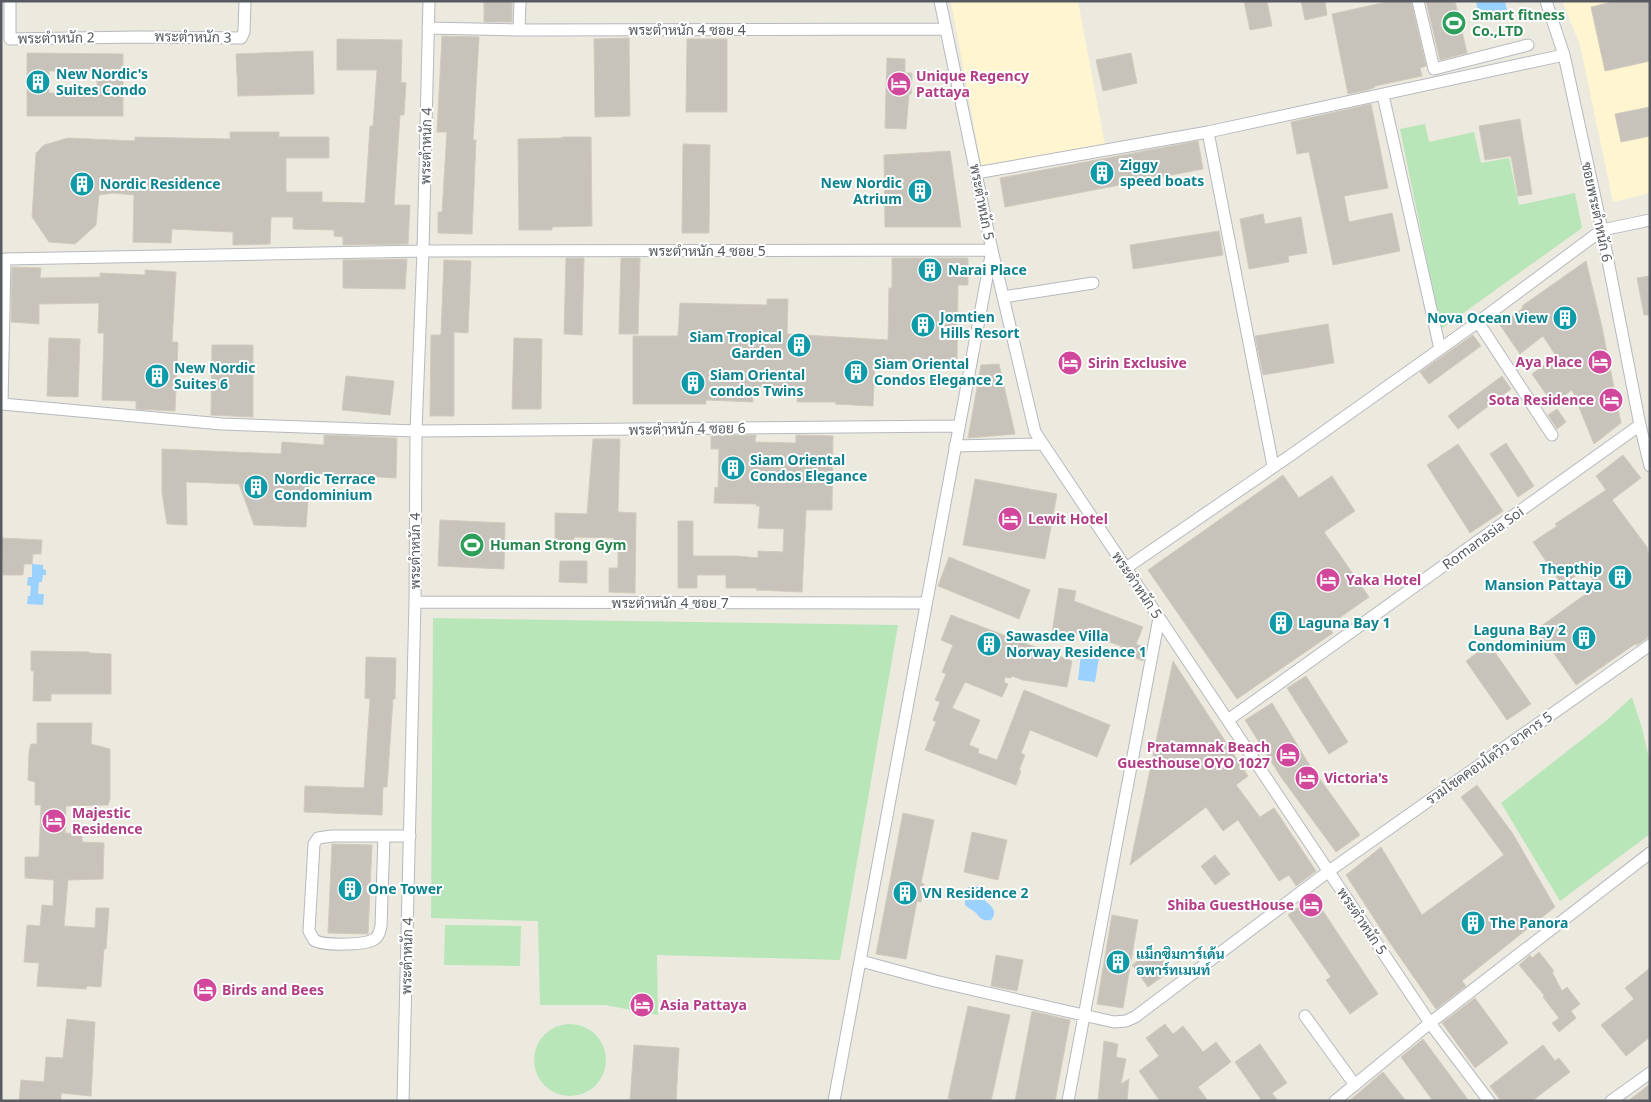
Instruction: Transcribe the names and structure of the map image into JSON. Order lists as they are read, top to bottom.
{
  "streets": {
    "street": [
      "พระตำหนัก 4 ซอย 4",
      "พระตำหนัก 3",
      "พระตำหนัก 2",
      "พระตำหนัก 4",
      "พระตำหนัก 5",
      "ซอยพระตำหนัก 6",
      "พระตำหนัก 4 ซอย 5",
      "พระตำหนัก 4 ซอย 6",
      "Romanasia Soi",
      "พระตำหนัก 4 ซอย 7",
      "รวมโชคคอนโดวิว อาคาร 5"
    ]
  },
  "crossings": [
    ["พระตำหนัก 4 ซอย 4", "พระตำหนัก 4"],
    ["พระตำหนัก 4 ซอย 4", "พระตำหนัก 5"],
    ["พระตำหนัก 3", "พระตำหนัก 2"],
    ["พระตำหนัก 4", "พระตำหนัก 4 ซอย 5"],
    ["พระตำหนัก 4", "พระตำหนัก 4 ซอย 6"],
    ["พระตำหนัก 4", "พระตำหนัก 4 ซอย 7"],
    ["พระตำหนัก 5", "พระตำหนัก 4 ซอย 5"],
    ["พระตำหนัก 5", "Romanasia Soi"],
    ["พระตำหนัก 5", "รวมโชคคอนโดวิว อาคาร 5"],
    ["ซอยพระตำหนัก 6", "Romanasia Soi"],
    ["พระตำหนัก 4 ซอย 5", "พระตำหนัก 4 ซอย 6"]
  ],
  "places": {
    "sports": ["Smart fitness Co.,LTD", "Human Strong Gym"],
    "building": [
      "New Nordic's Suites Condo",
      "Ziggy speed boats",
      "Nordic Residence",
      "New Nordic Atrium",
      "Narai Place",
      "Nova Ocean View",
      "Jomtien Hills Resort",
      "Siam Tropical Garden",
      "Siam Oriental Condos Elegance 2",
      "New Nordic Suites 6",
      "Siam Oriental condos Twins",
      "Siam Oriental Condos Elegance",
      "Nordic Terrace Condominium",
      "Thepthip Mansion Pattaya",
      "Laguna Bay 1",
      "Laguna Bay 2 Condominium",
      "Sawasdee Villa Norway Residence 1",
      "One Tower",
      "VN Residence 2",
      "The Panora",
      "แม็กซิมการ์เด้น อพาร์ทเมนท์"
    ],
    "hotel": [
      "Unique Regency Pattaya",
      "Aya Place",
      "Sirin Exclusive",
      "Sota Residence",
      "Lewit Hotel",
      "Yaka Hotel",
      "Pratamnak Beach Guesthouse OYO 1027",
      "Victoria's",
      "Majestic Residence",
      "Shiba GuestHouse",
      "Birds and Bees",
      "Asia Pattaya"
    ]
  }
}
